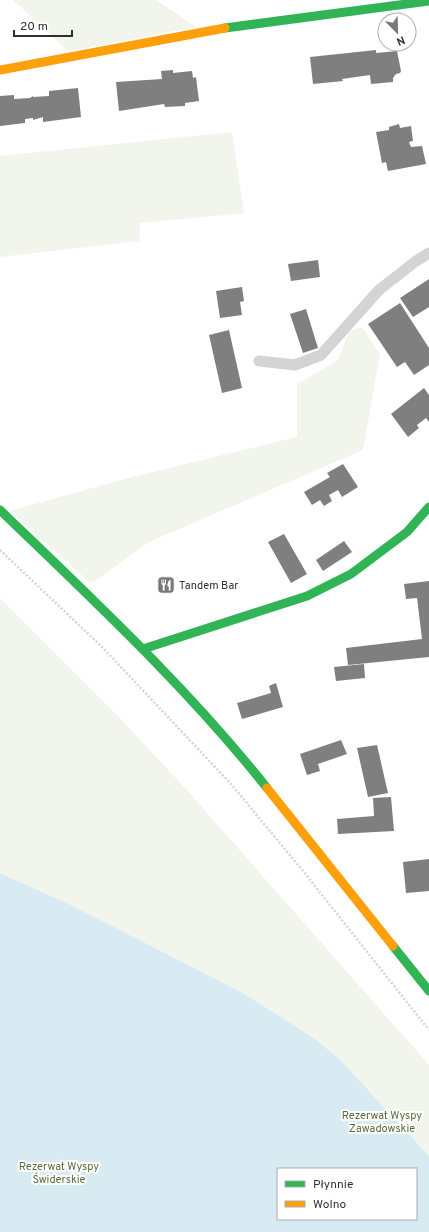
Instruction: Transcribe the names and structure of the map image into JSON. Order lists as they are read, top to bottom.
{
  "parks": ["Rezerwat Wyspy Zawadowskie", "Rezerwat Wyspy Świderskie"],
  "places": {
    "restaurant": ["Tandem Bar"]
  },
  "legend": ["Płynnie", "Wolno"],
  "scale_bar": "20 m",
  "north": "bottom right"
}
